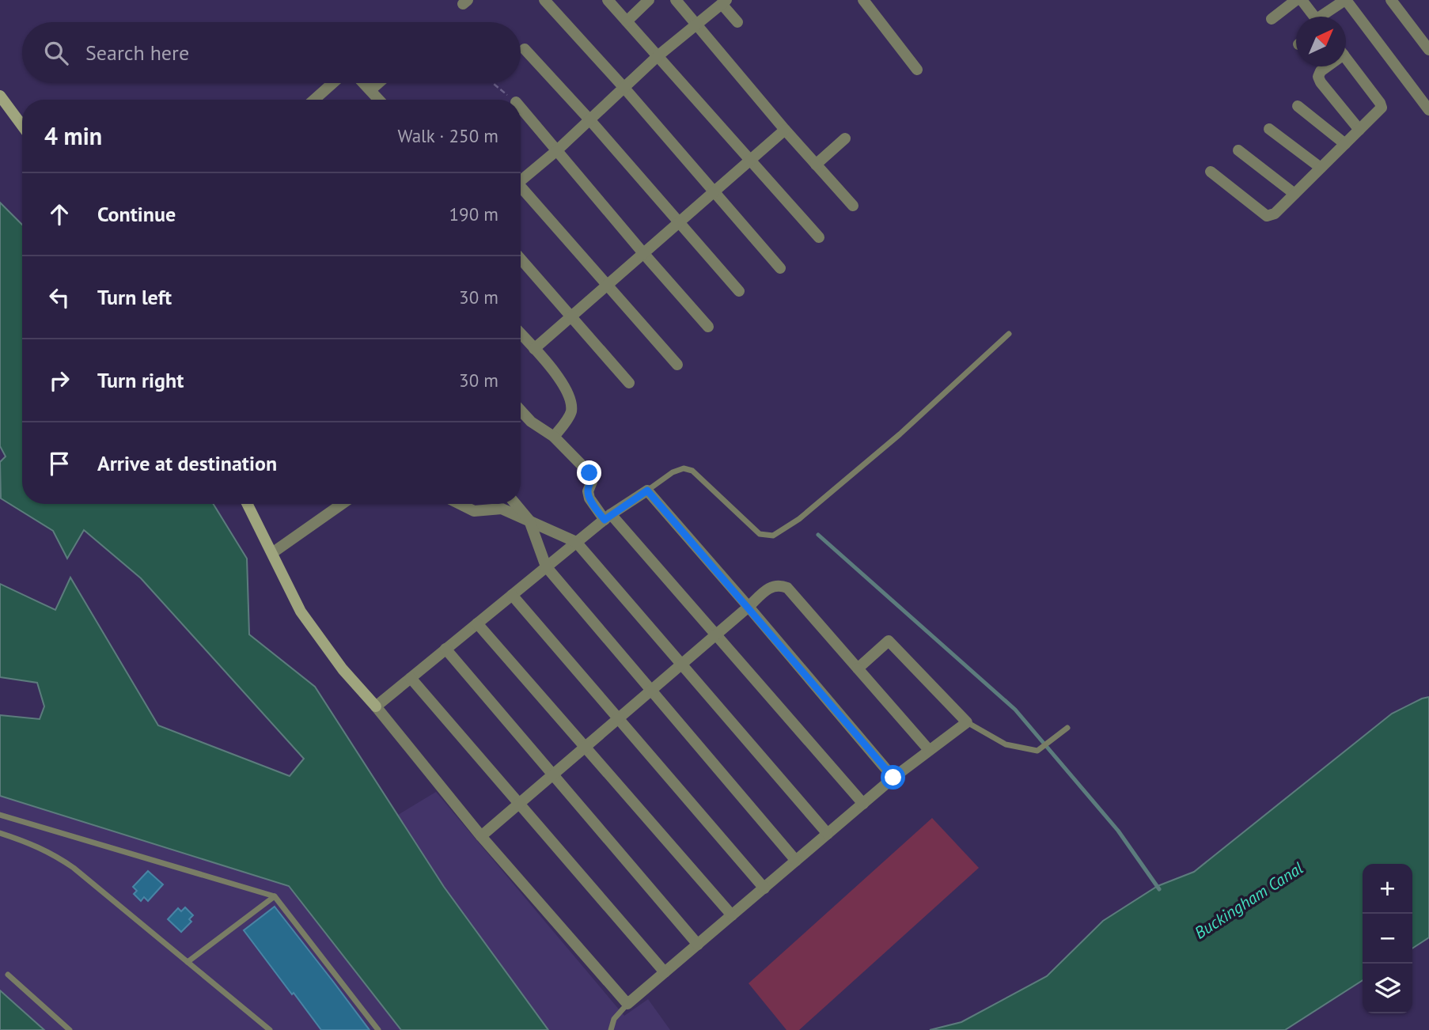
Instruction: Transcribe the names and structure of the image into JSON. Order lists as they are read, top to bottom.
{
  "water": ["Buckingham Canal"],
  "north": "top right",
  "page": {
    "search": "Search here",
    "heading": ["4 min", "Walk · 250 m"],
    "list": [
      ["Continue", "190 m"],
      ["Turn left", "30 m"],
      ["Turn right", "30 m"],
      "Arrive at destination"
    ],
    "map_buttons": ["+", "−"]
  }
}
